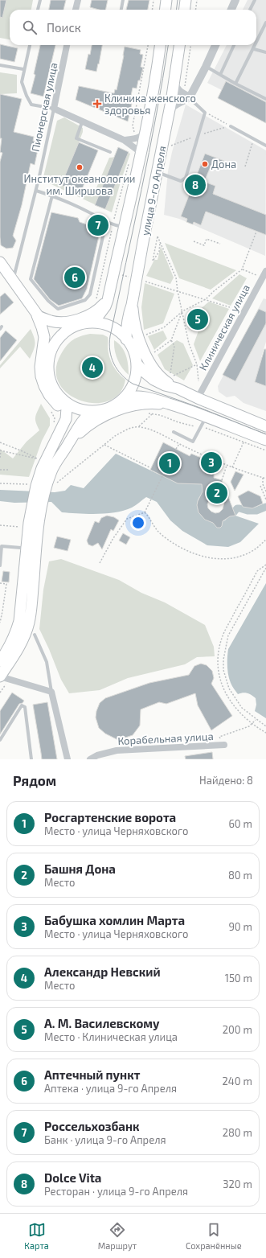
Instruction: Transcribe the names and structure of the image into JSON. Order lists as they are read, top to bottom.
{
  "streets": {
    "main road": ["улица 9-го Апреля"],
    "street": ["Пионерская улица", "Клиническая улица", "Корабельная улица"]
  },
  "places": {
    "health": ["Клиника женского здоровья"],
    "other": ["Дона", "Институт океанологии им. Ширшова"]
  },
  "page": {
    "search": "Поиск",
    "pins": [
      "8",
      "7",
      "6",
      "5",
      "4",
      "3",
      "1",
      "2"
    ],
    "heading": ["Рядом", "Найдено: 8"],
    "list": [
      {
        "mark": "1",
        "name": "Росгартенские ворота",
        "note": "Место · улица Черняховского",
        "value": "60 m"
      },
      {
        "mark": "2",
        "name": "Башня Дона",
        "note": "Место",
        "value": "80 m"
      },
      {
        "mark": "3",
        "name": "Бабушка хомлин Марта",
        "note": "Место · улица Черняховского",
        "value": "90 m"
      },
      {
        "mark": "4",
        "name": "Александр Невский",
        "note": "Место",
        "value": "150 m"
      },
      {
        "mark": "5",
        "name": "А. М. Василевскому",
        "note": "Место · Клиническая улица",
        "value": "200 m"
      },
      {
        "mark": "6",
        "name": "Аптечный пункт",
        "note": "Аптека · улица 9-го Апреля",
        "value": "240 m"
      },
      {
        "mark": "7",
        "name": "Россельхозбанк",
        "note": "Банк · улица 9-го Апреля",
        "value": "280 m"
      },
      {
        "mark": "8",
        "name": "Dolce Vita",
        "note": "Ресторан · улица 9-го Апреля",
        "value": "320 m"
      }
    ],
    "nav": ["Карта", "Маршрут", "Сохранённые"]
  }
}
